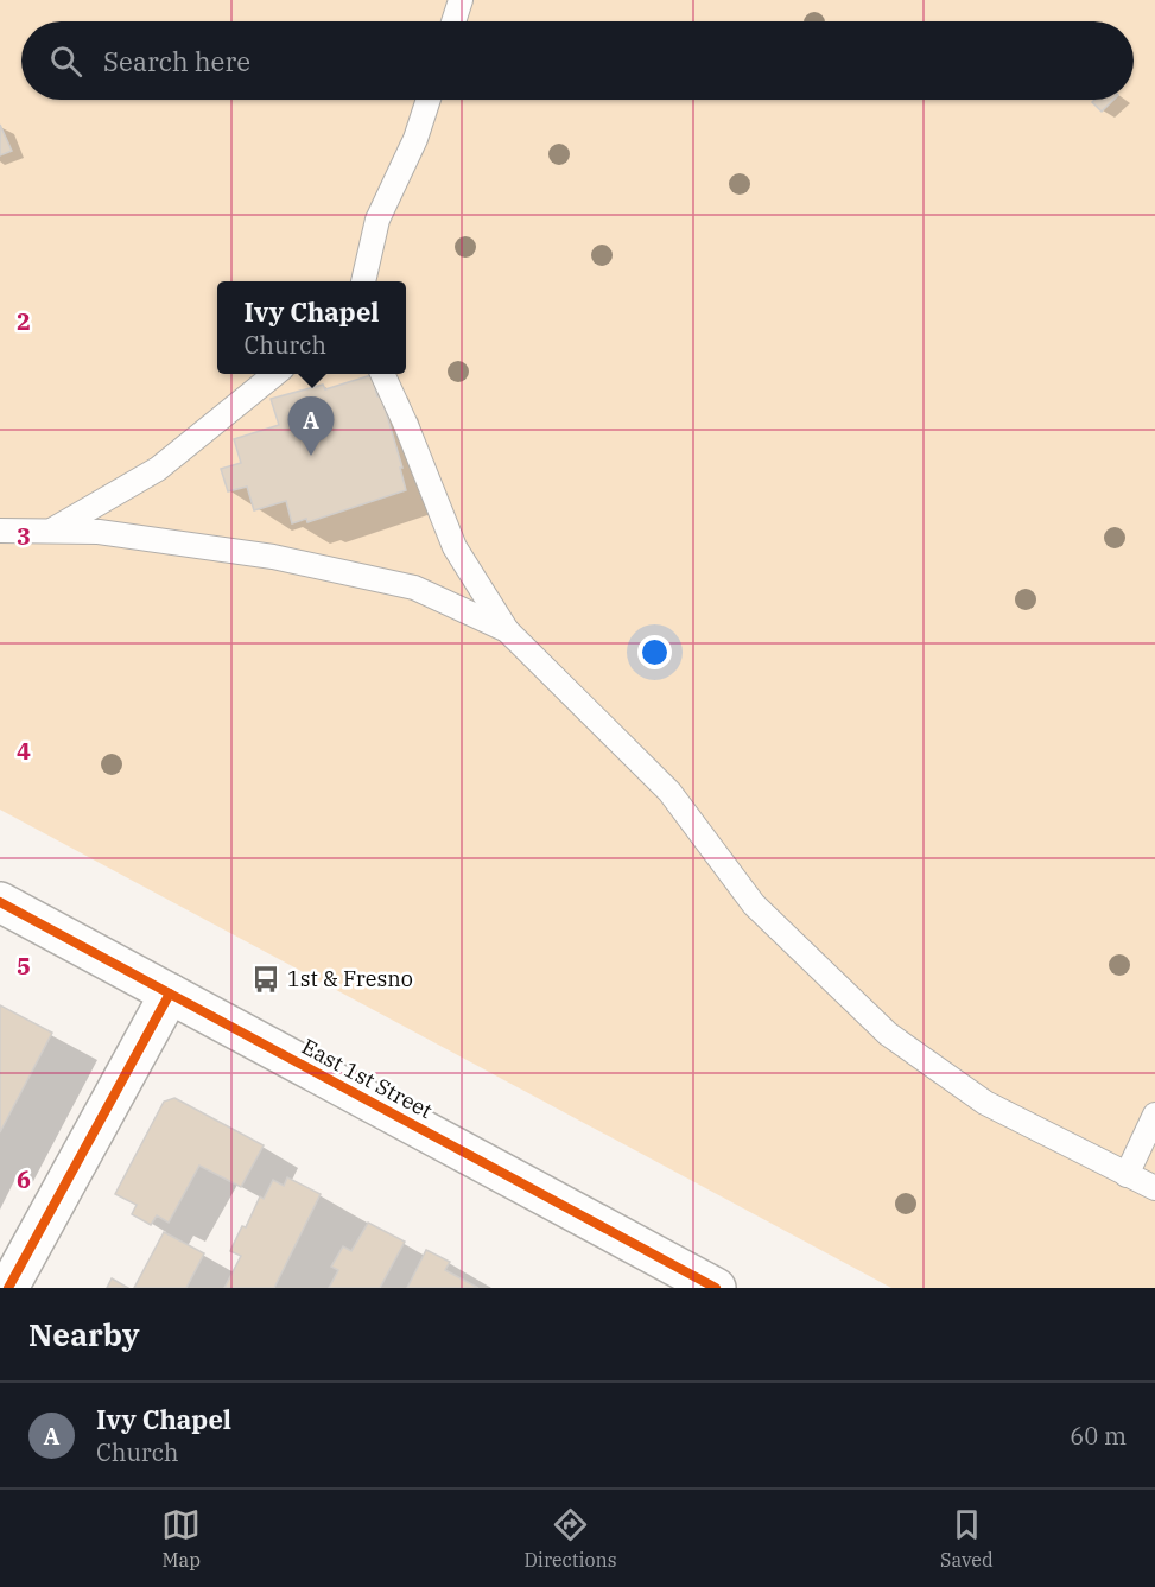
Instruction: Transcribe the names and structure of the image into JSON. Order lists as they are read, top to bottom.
{
  "streets": {
    "street": ["East 1st Street"]
  },
  "places": {
    "bus stop": ["1st & Fresno"]
  },
  "page": {
    "search": "Search here",
    "popup": ["Ivy Chapel", "Church"],
    "pins": "A",
    "heading": "Nearby",
    "list": [
      {
        "mark": "A",
        "name": "Ivy Chapel",
        "note": "Church",
        "value": "60 m"
      }
    ],
    "nav": ["Map", "Directions", "Saved"]
  },
  "grid": {
    "rows": [
      "2",
      "3",
      "4",
      "5",
      "6"
    ]
  }
}
